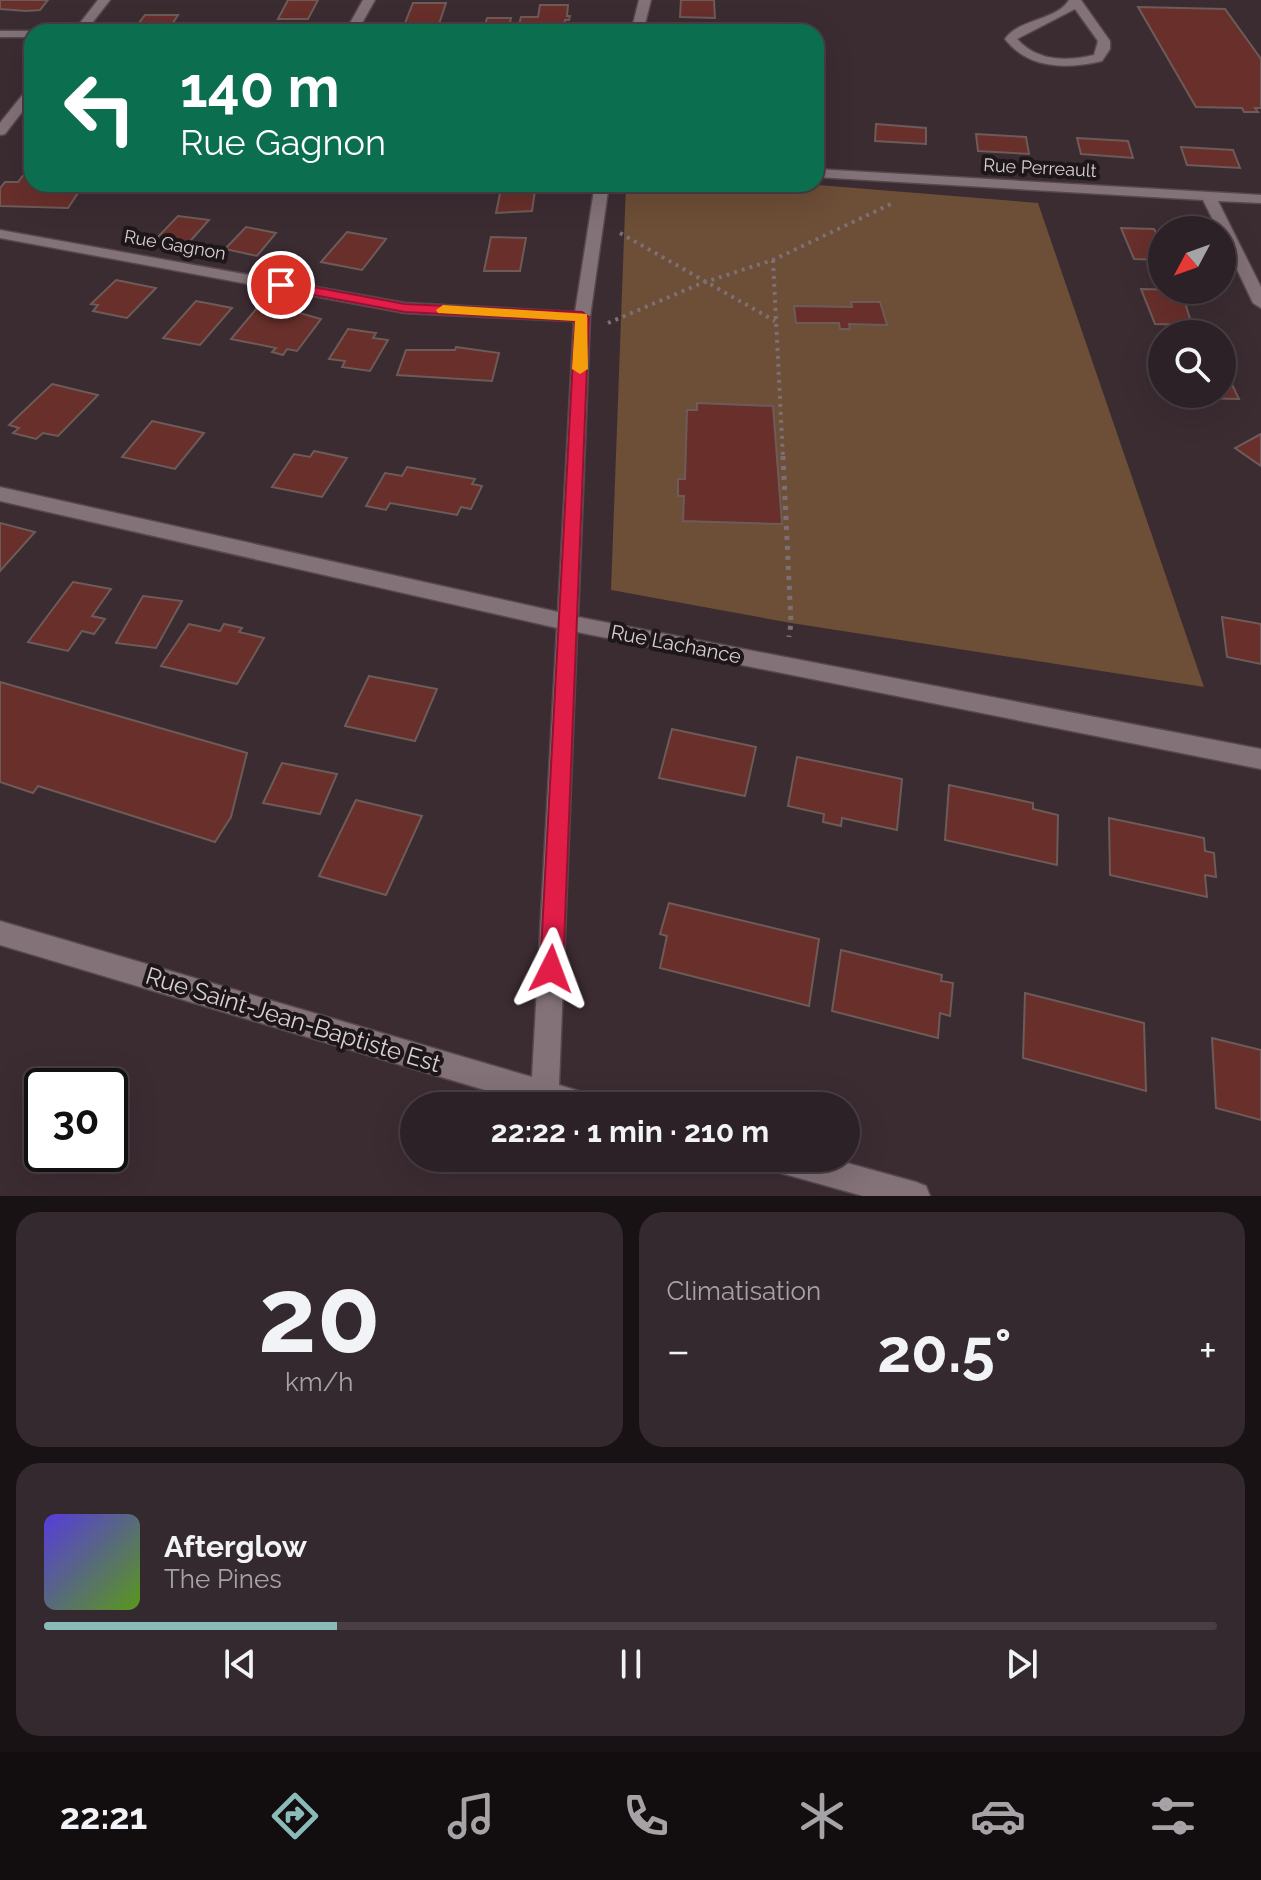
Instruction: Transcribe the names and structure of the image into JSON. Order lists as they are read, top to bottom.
{
  "streets": {
    "street": [
      "Rue Perreault",
      "Rue Gagnon",
      "Rue Lachance",
      "Rue Saint-Jean-Baptiste Est"
    ]
  },
  "north": "bottom left",
  "page": {
    "turn": ["140 m", "Rue Gagnon"],
    "limit": "30",
    "trip": "22:22 · 1 min · 210 m",
    "tile": [
      ["20", "km/h"],
      "Climatisation"
    ],
    "heat": ["−", "20.5°", "+"],
    "song": ["Afterglow", "The Pines"],
    "tabs": "22:21"
  }
}
